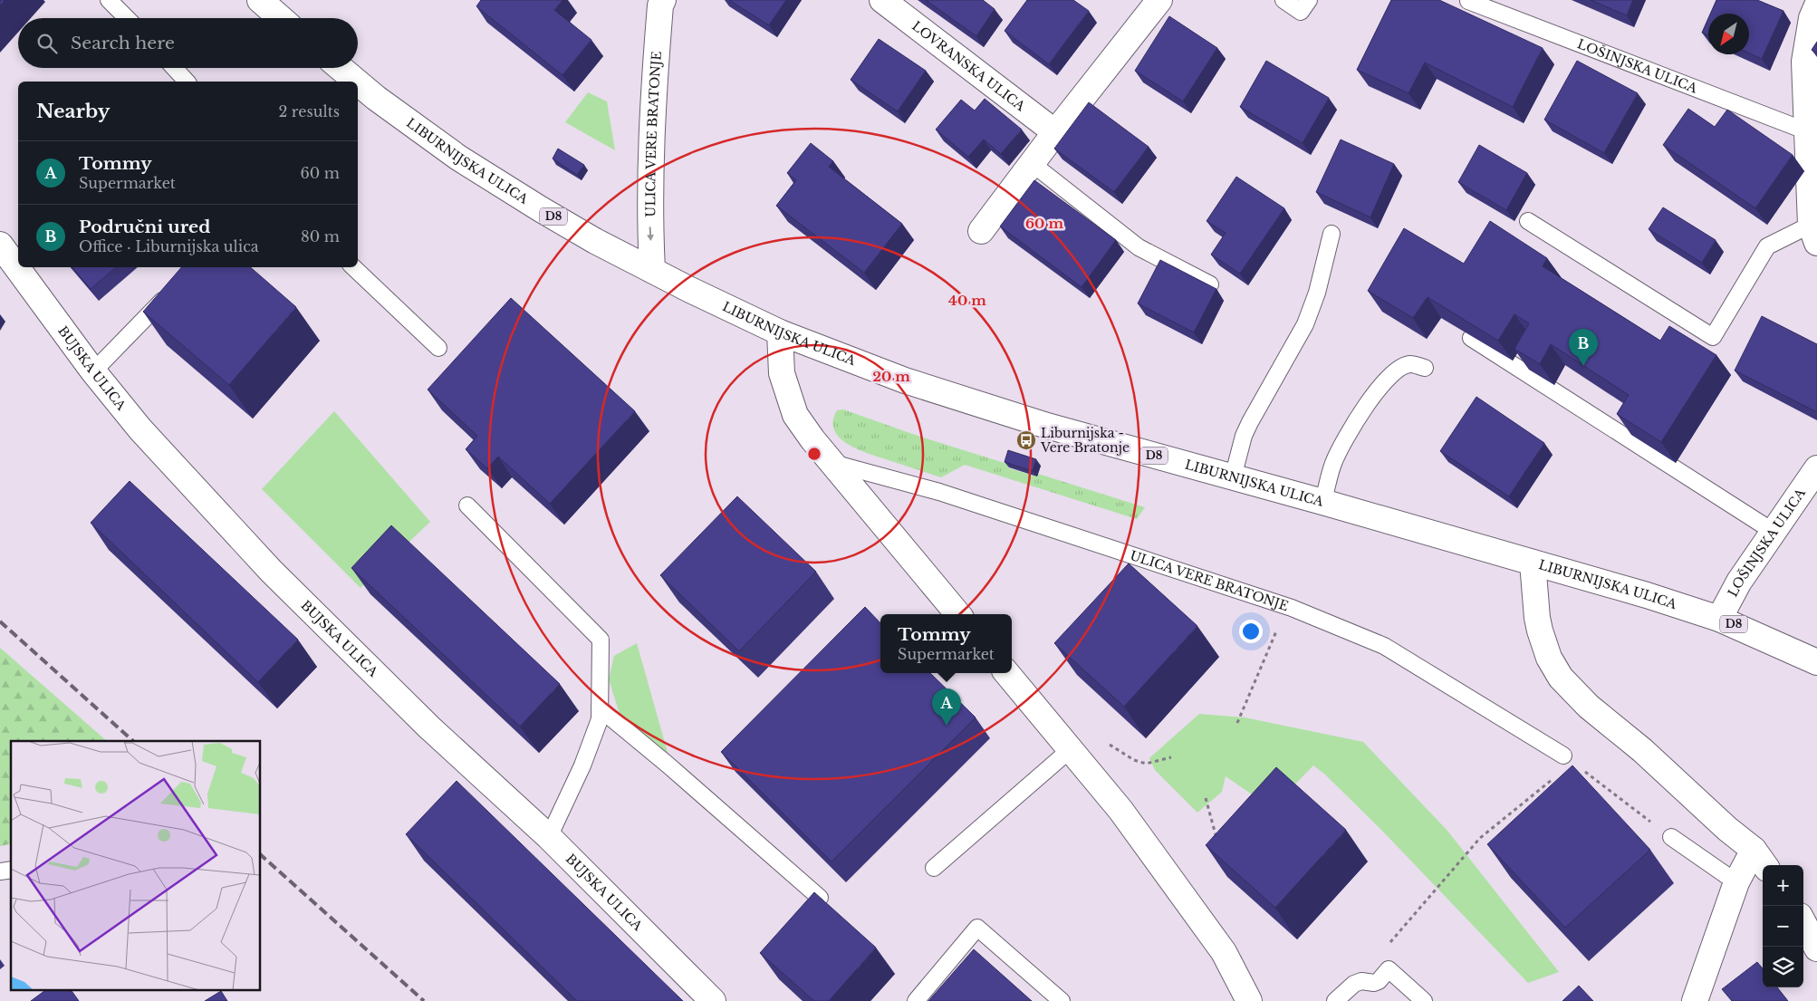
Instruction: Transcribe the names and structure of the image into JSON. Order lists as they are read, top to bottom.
{
  "streets": {
    "street": [
      "LOVRANSKA ULICA",
      "LOŠINJSKA ULICA",
      "ULICA VERE BRATONJE",
      "LIBURNIJSKA ULICA",
      "D8",
      "BUJSKA ULICA"
    ]
  },
  "crossings": [
    ["LOŠINJSKA ULICA", "LIBURNIJSKA ULICA"],
    ["ULICA VERE BRATONJE", "LIBURNIJSKA ULICA"]
  ],
  "places": {
    "bus stop": ["Liburnijska - Vere Bratonje"]
  },
  "north": "bottom left",
  "page": {
    "search": "Search here",
    "heading": ["Nearby", "2 results"],
    "list": [
      {
        "mark": "A",
        "name": "Tommy",
        "note": "Supermarket",
        "value": "60 m"
      },
      {
        "mark": "B",
        "name": "Područni ured",
        "note": "Office · Liburnijska ulica",
        "value": "80 m"
      }
    ],
    "pins": ["B", "A"],
    "popup": ["Tommy", "Supermarket"],
    "map_buttons": ["+", "−"]
  },
  "rings": ["60 m", "40 m", "20 m"]
}
